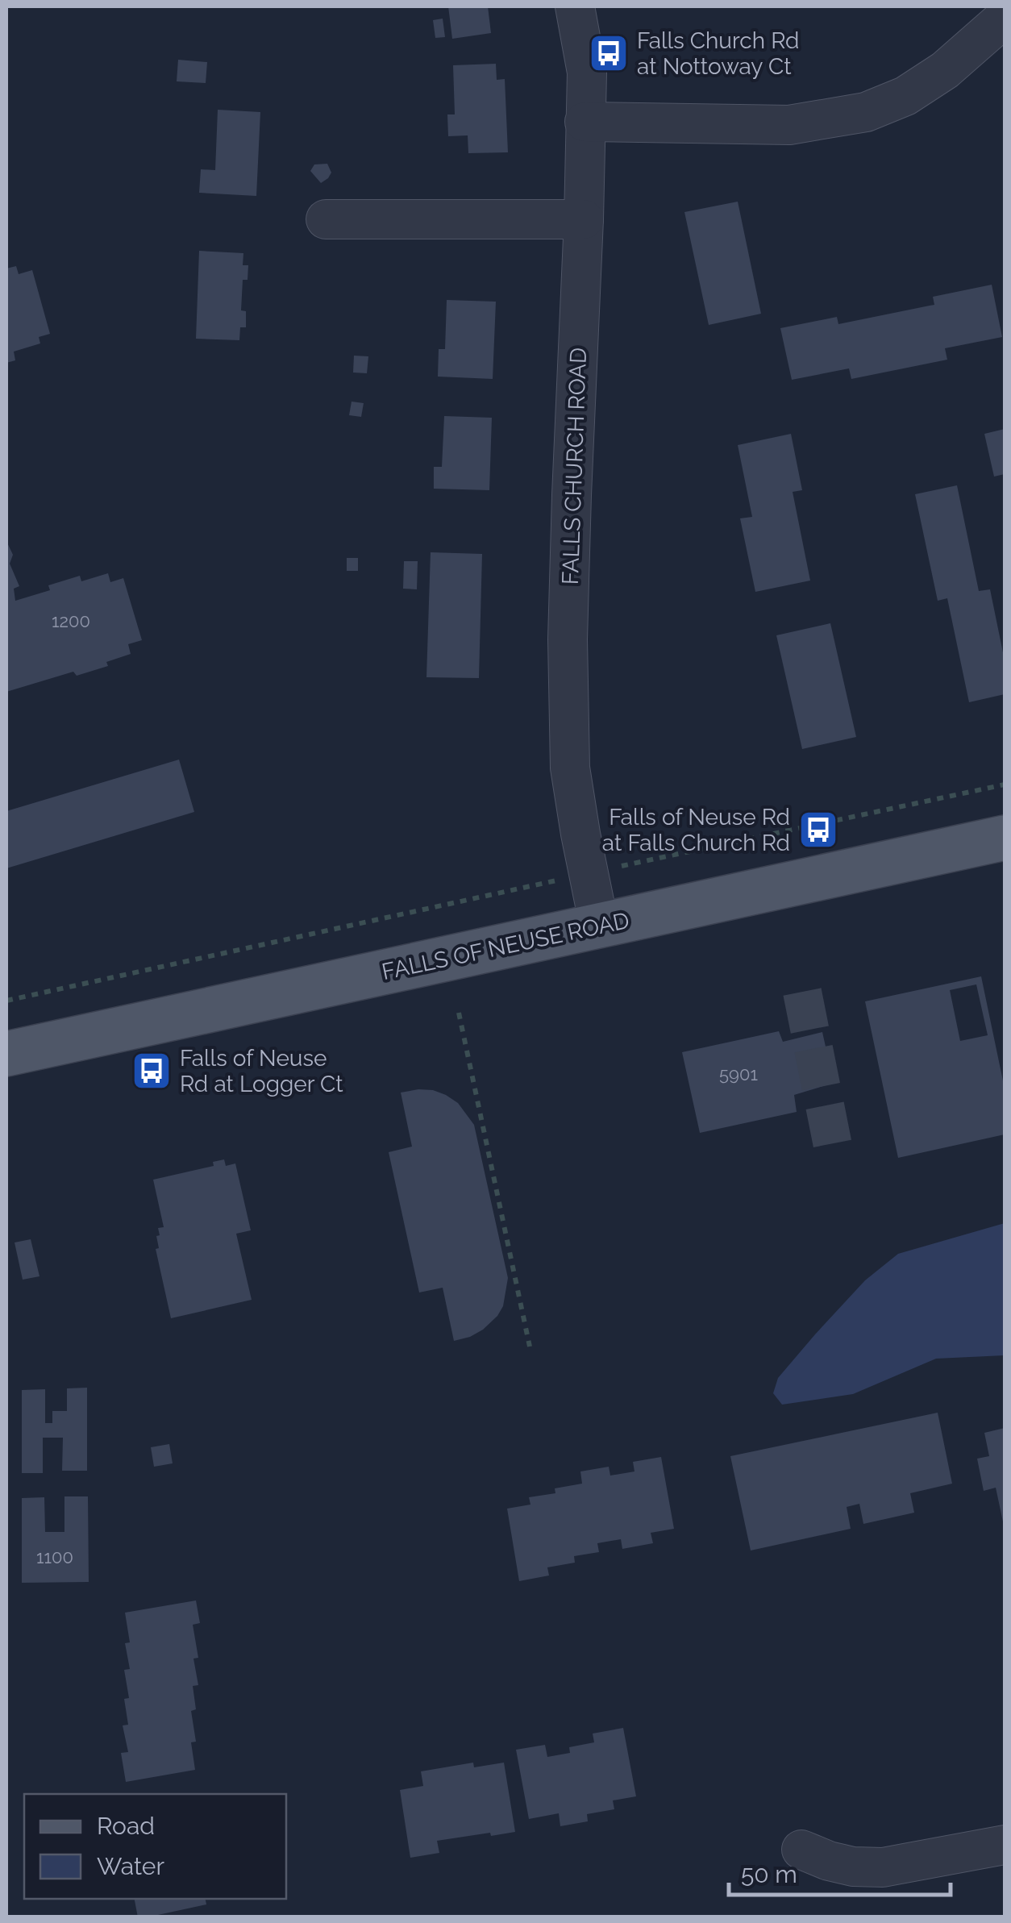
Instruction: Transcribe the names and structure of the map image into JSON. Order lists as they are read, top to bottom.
{
  "streets": {
    "main road": ["FALLS OF NEUSE ROAD"],
    "street": ["FALLS CHURCH ROAD"]
  },
  "crossings": [
    ["FALLS CHURCH ROAD", "FALLS OF NEUSE ROAD"]
  ],
  "places": {
    "bus stop": ["Falls Church Rd at Nottoway Ct", "Falls of Neuse Rd at Falls Church Rd", "Falls of Neuse Rd at Logger Ct"]
  },
  "house_numbers": ["1200", "5901", "1100"],
  "legend": ["Road", "Water"],
  "scale_bar": "50 m"
}
